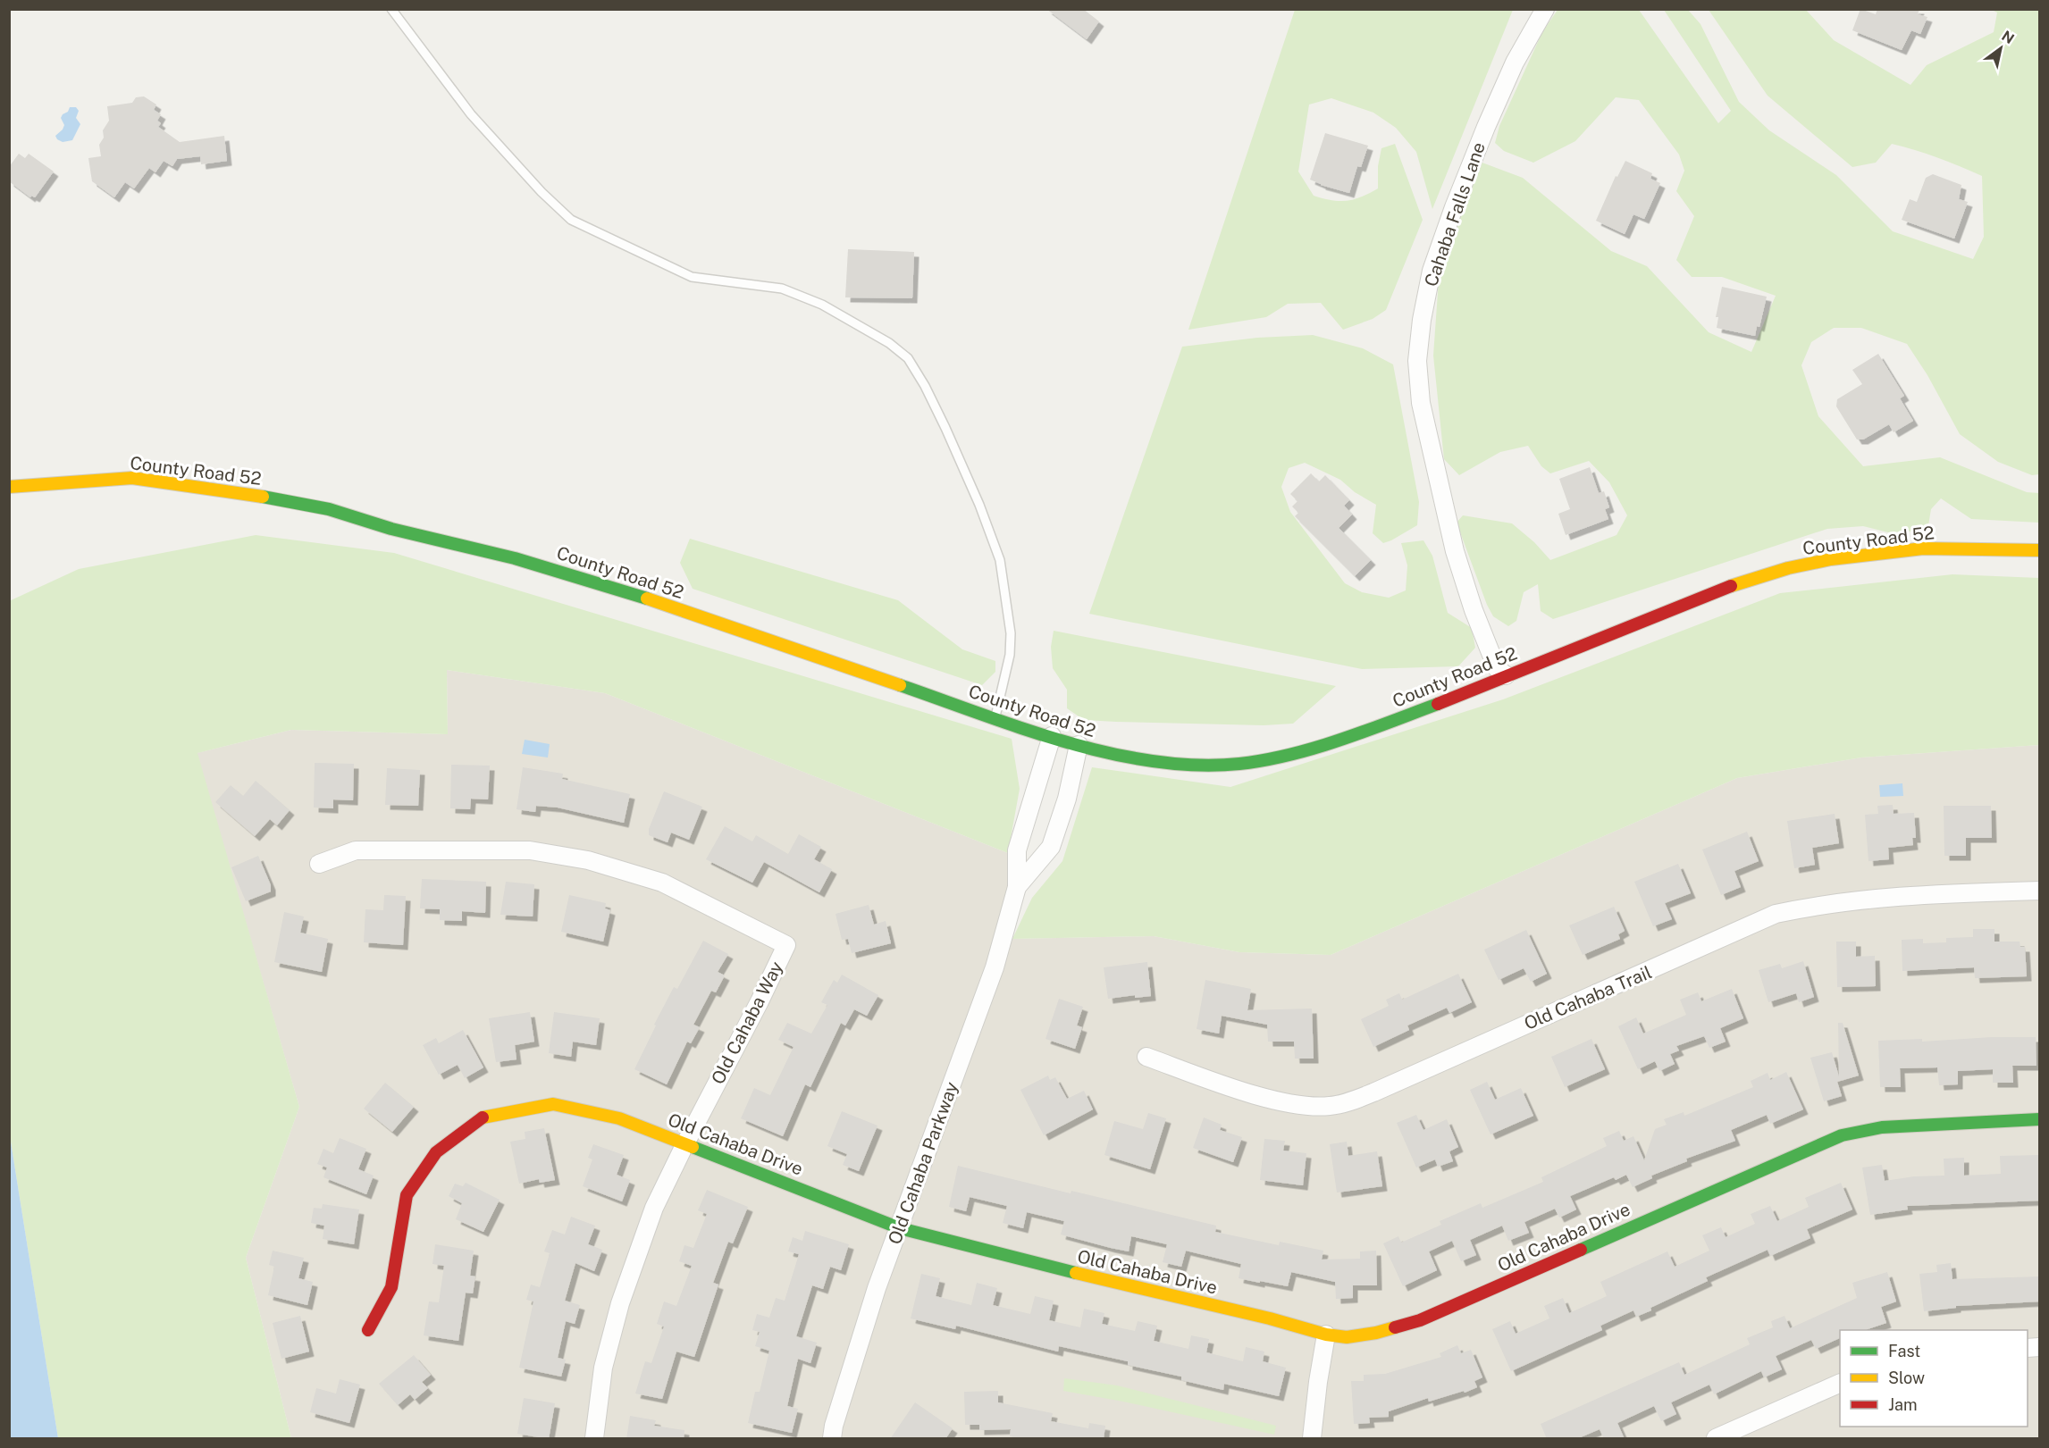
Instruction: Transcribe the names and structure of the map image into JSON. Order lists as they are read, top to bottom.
{
  "streets": {
    "main road": ["County Road 52", "Old Cahaba Drive"],
    "street": [
      "Cahaba Falls Lane",
      "Old Cahaba Trail",
      "Old Cahaba Way",
      "Old Cahaba Parkway"
    ]
  },
  "crossings": [
    ["Cahaba Falls Lane", "County Road 52"],
    ["County Road 52", "Old Cahaba Parkway"],
    ["Old Cahaba Way", "Old Cahaba Drive"],
    ["Old Cahaba Drive", "Old Cahaba Parkway"]
  ],
  "legend": ["Fast", "Slow", "Jam"],
  "north": "top right"
}
